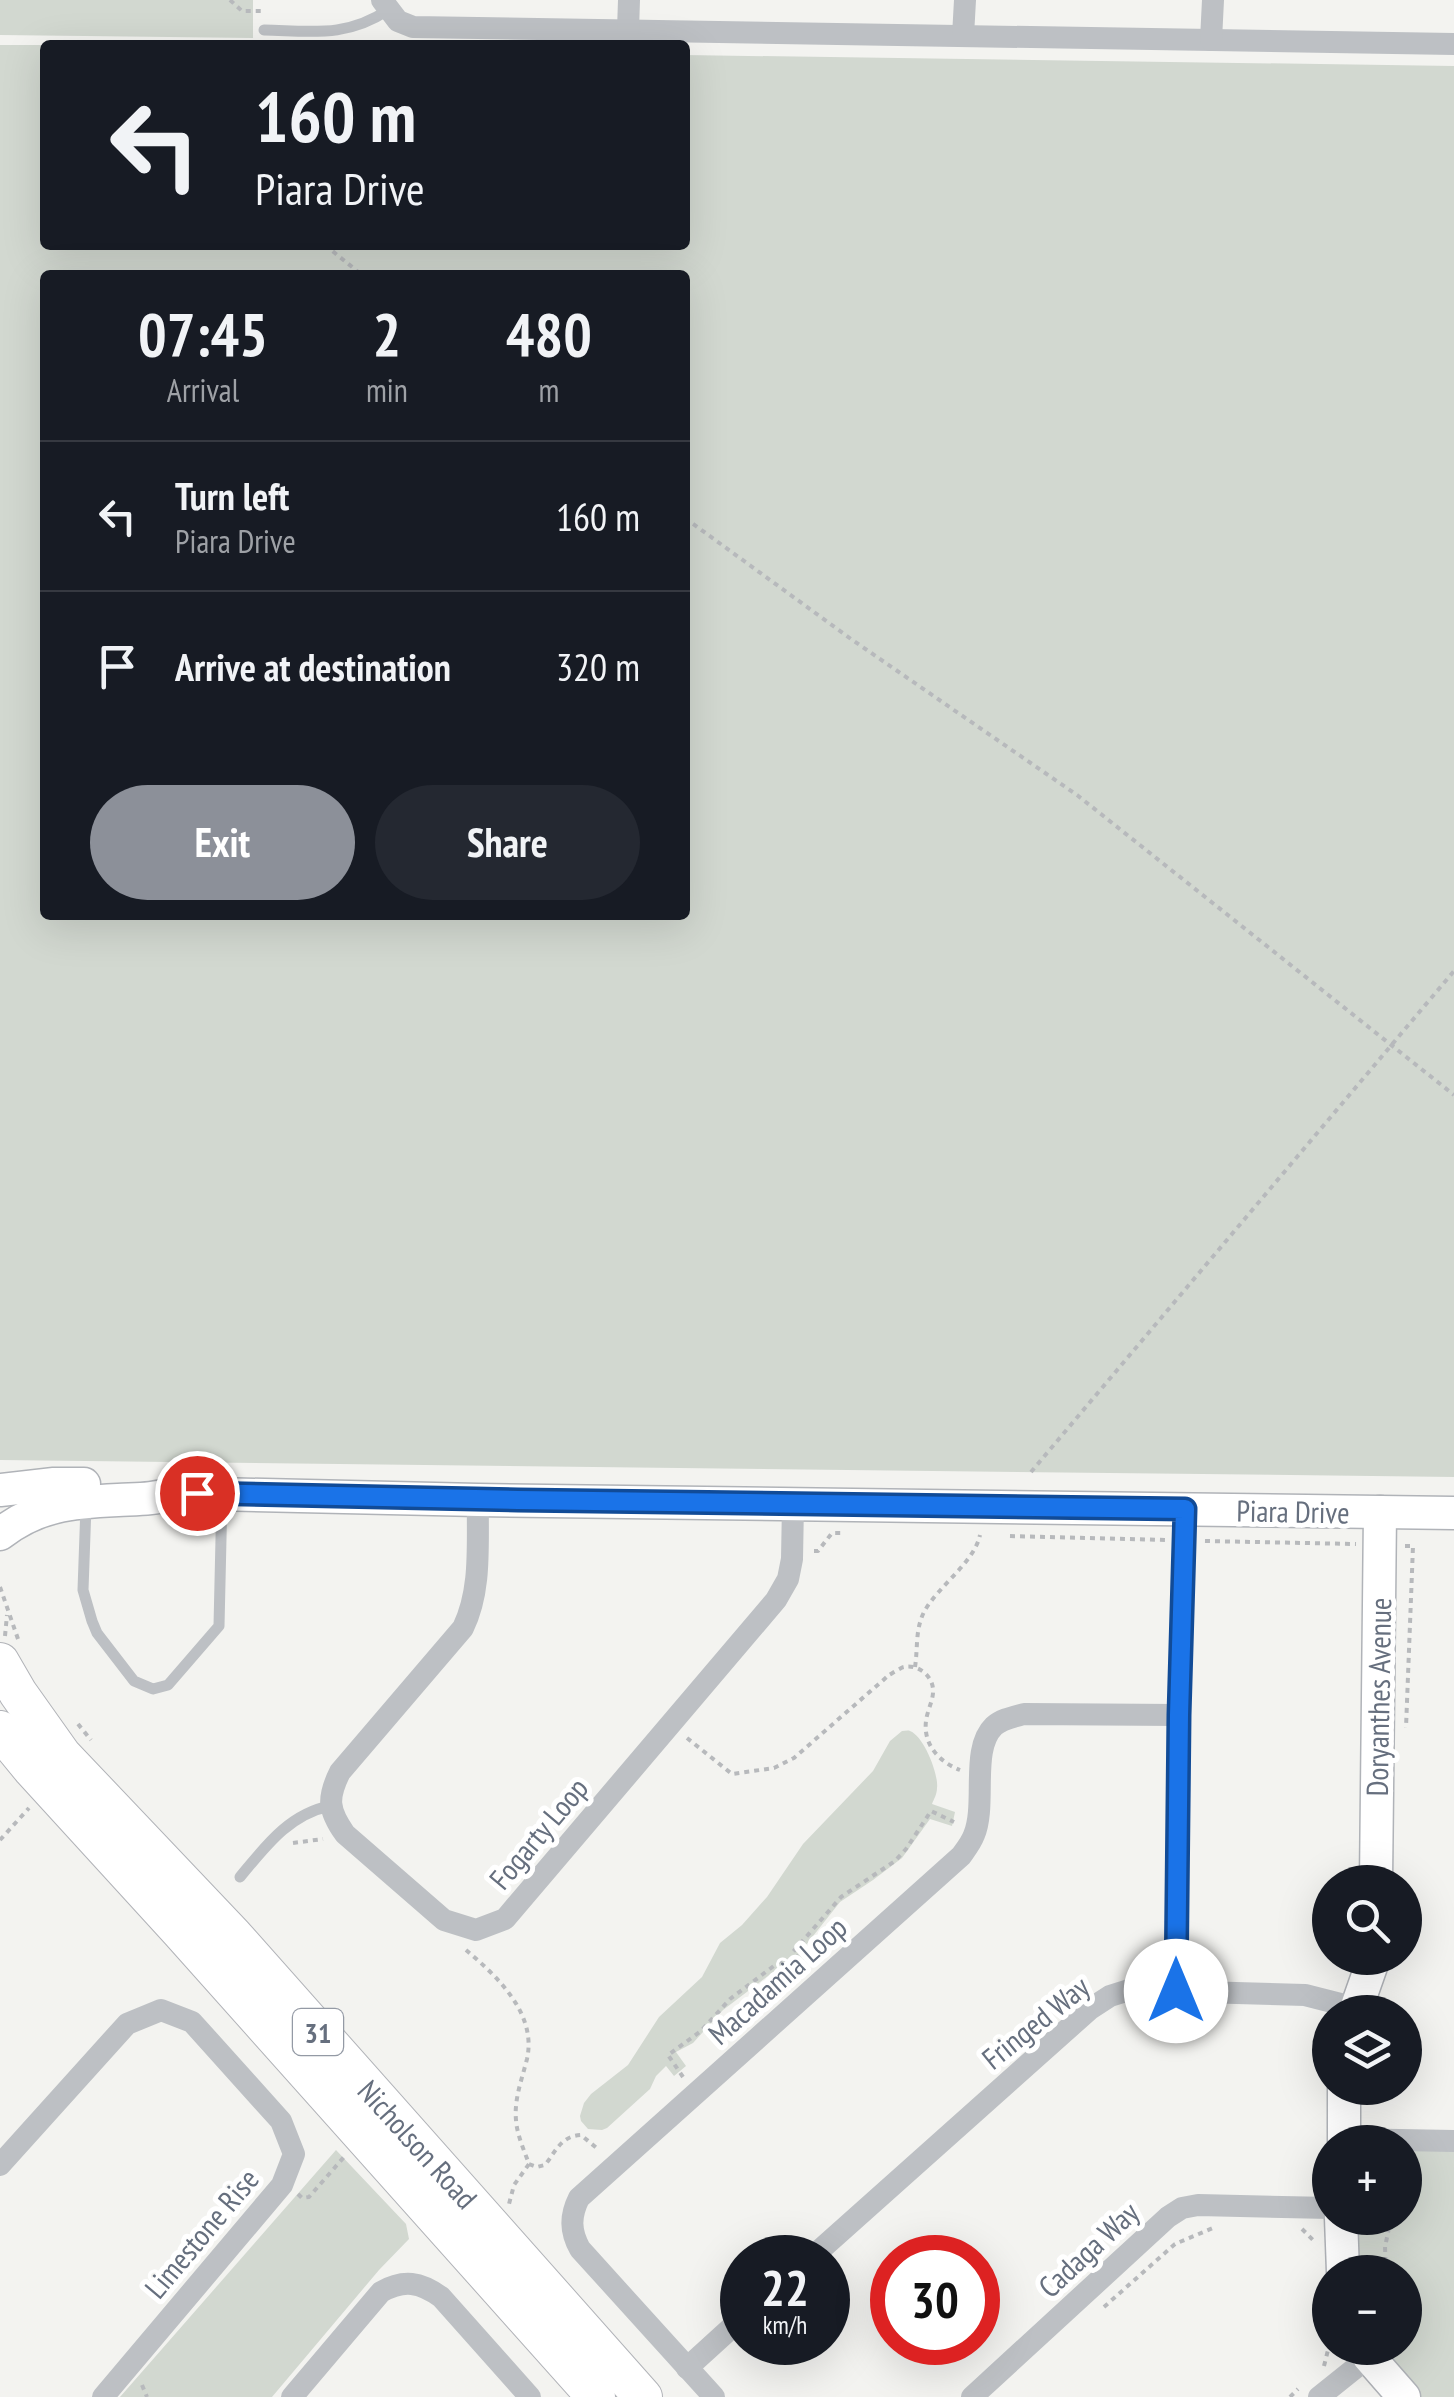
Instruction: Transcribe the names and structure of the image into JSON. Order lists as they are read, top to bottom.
{
  "streets": {
    "main road": ["31", "Nicholson Road"],
    "street": [
      "Piara Drive",
      "Doryanthes Avenue",
      "Fogarty Loop",
      "Macadamia Loop",
      "Fringed Way",
      "Limestone Rise",
      "Cadaga Way"
    ]
  },
  "crossings": [
    ["Piara Drive", "Doryanthes Avenue"],
    ["Piara Drive", "Fogarty Loop"]
  ],
  "page": {
    "turn": ["160 m", "Piara Drive"],
    "eta": [
      "07:45",
      "Arrival",
      "2",
      "min",
      "480",
      "m"
    ],
    "list": [
      {
        "name": "Turn left",
        "note": "Piara Drive",
        "value": "160 m"
      },
      {
        "name": "Arrive at destination",
        "value": "320 m"
      }
    ],
    "buttons": ["Exit", "Share"],
    "map_buttons": ["+", "−"],
    "speed": "22 km/h",
    "limit": "30"
  }
}
